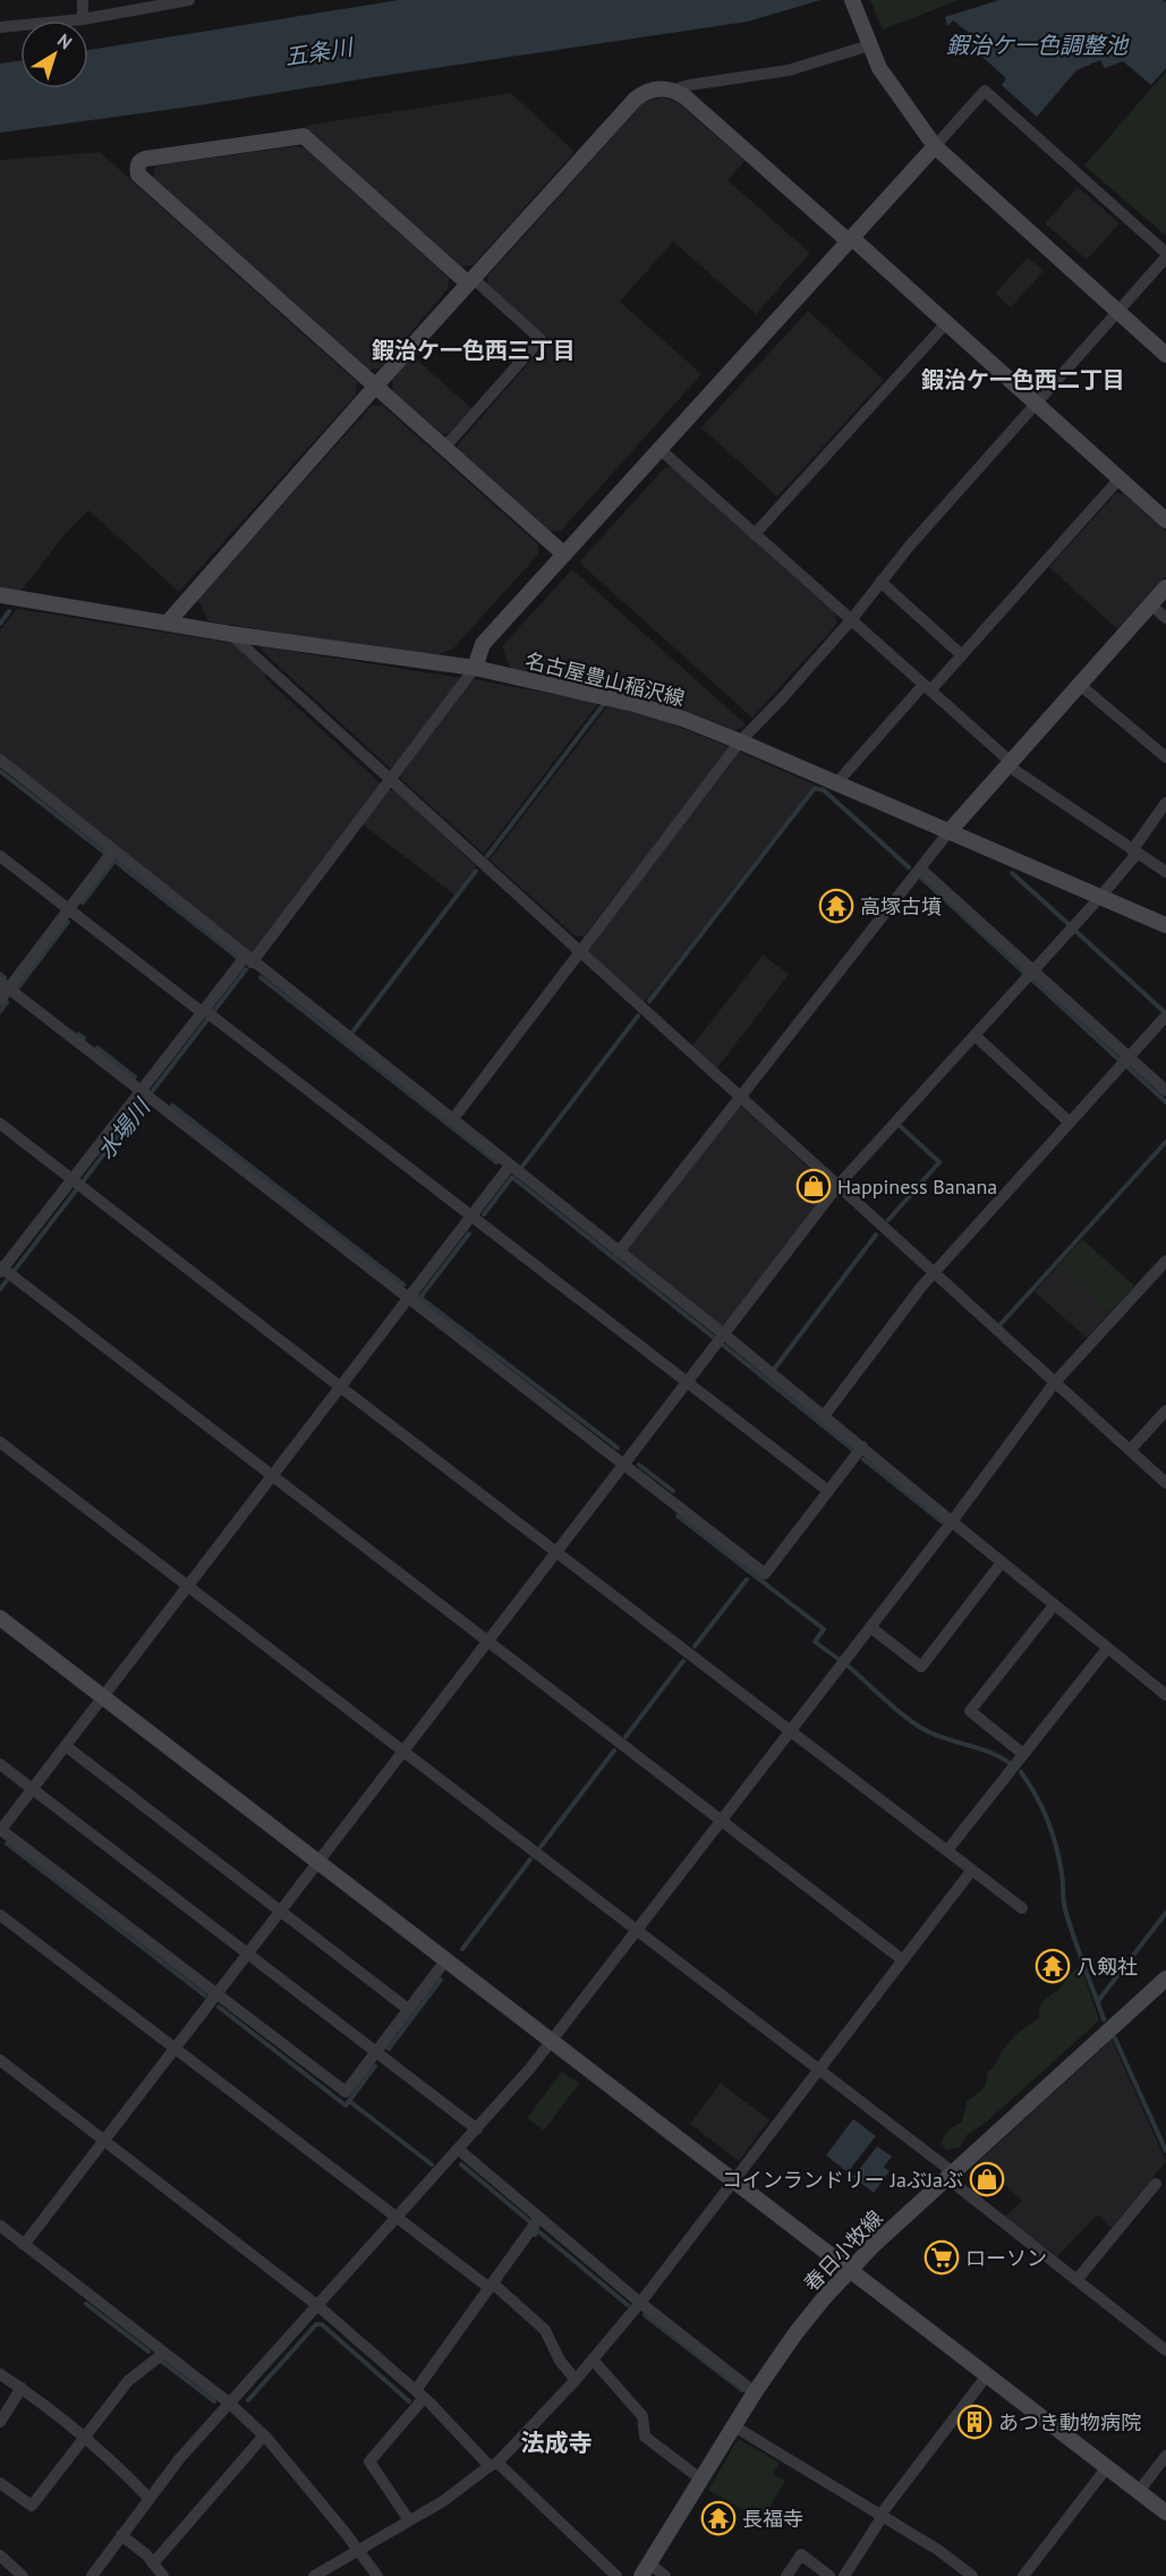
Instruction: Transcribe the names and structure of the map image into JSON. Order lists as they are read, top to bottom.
{
  "streets": {
    "street": ["名古屋豊山稲沢線", "春日小牧線"]
  },
  "districts": ["鍜治ケ一色西三丁目", "鍜治ケ一色西二丁目", "法成寺"],
  "water": ["鍜治ケ一色調整池", "五条川", "水場川"],
  "places": {
    "temple": ["高塚古墳", "八剱社", "長福寺"],
    "shop": ["Happiness Banana", "コインランドリー JaぶJaぶ"],
    "supermarket": ["ローソン"],
    "building": ["あつき動物病院"]
  },
  "north": "top right"
}
